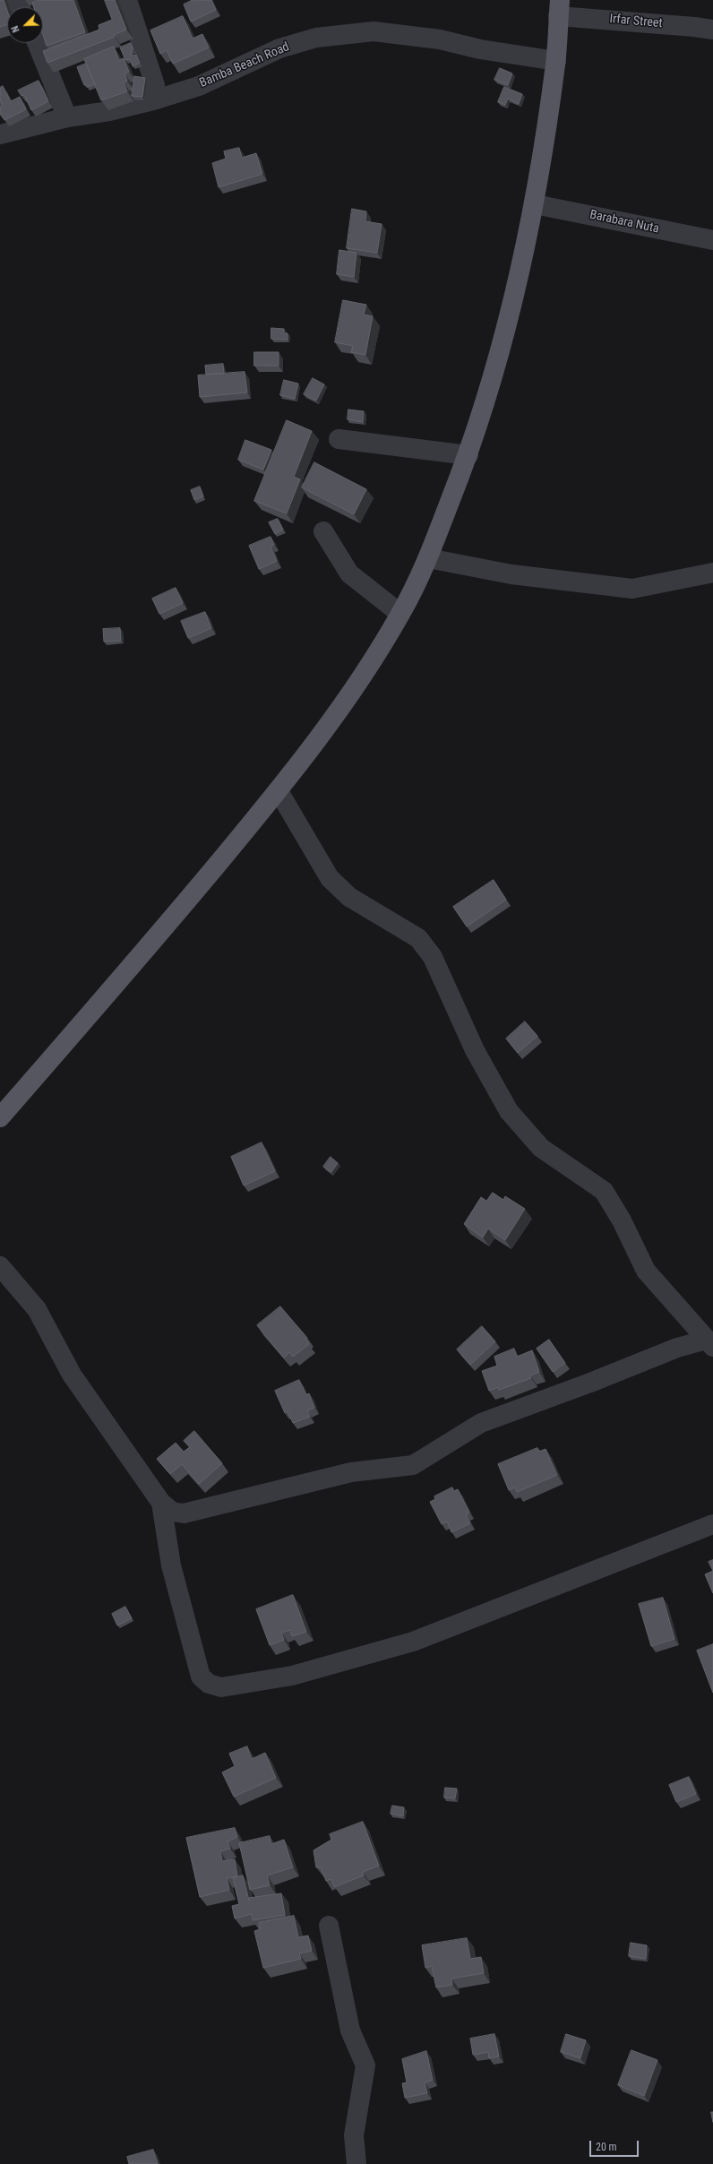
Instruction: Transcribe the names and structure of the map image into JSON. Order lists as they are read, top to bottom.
{
  "streets": {
    "street": ["Irfar Street", "Bamba Beach Road", "Barabara Nuta"]
  },
  "scale_bar": "20 m",
  "north": "bottom left"
}
